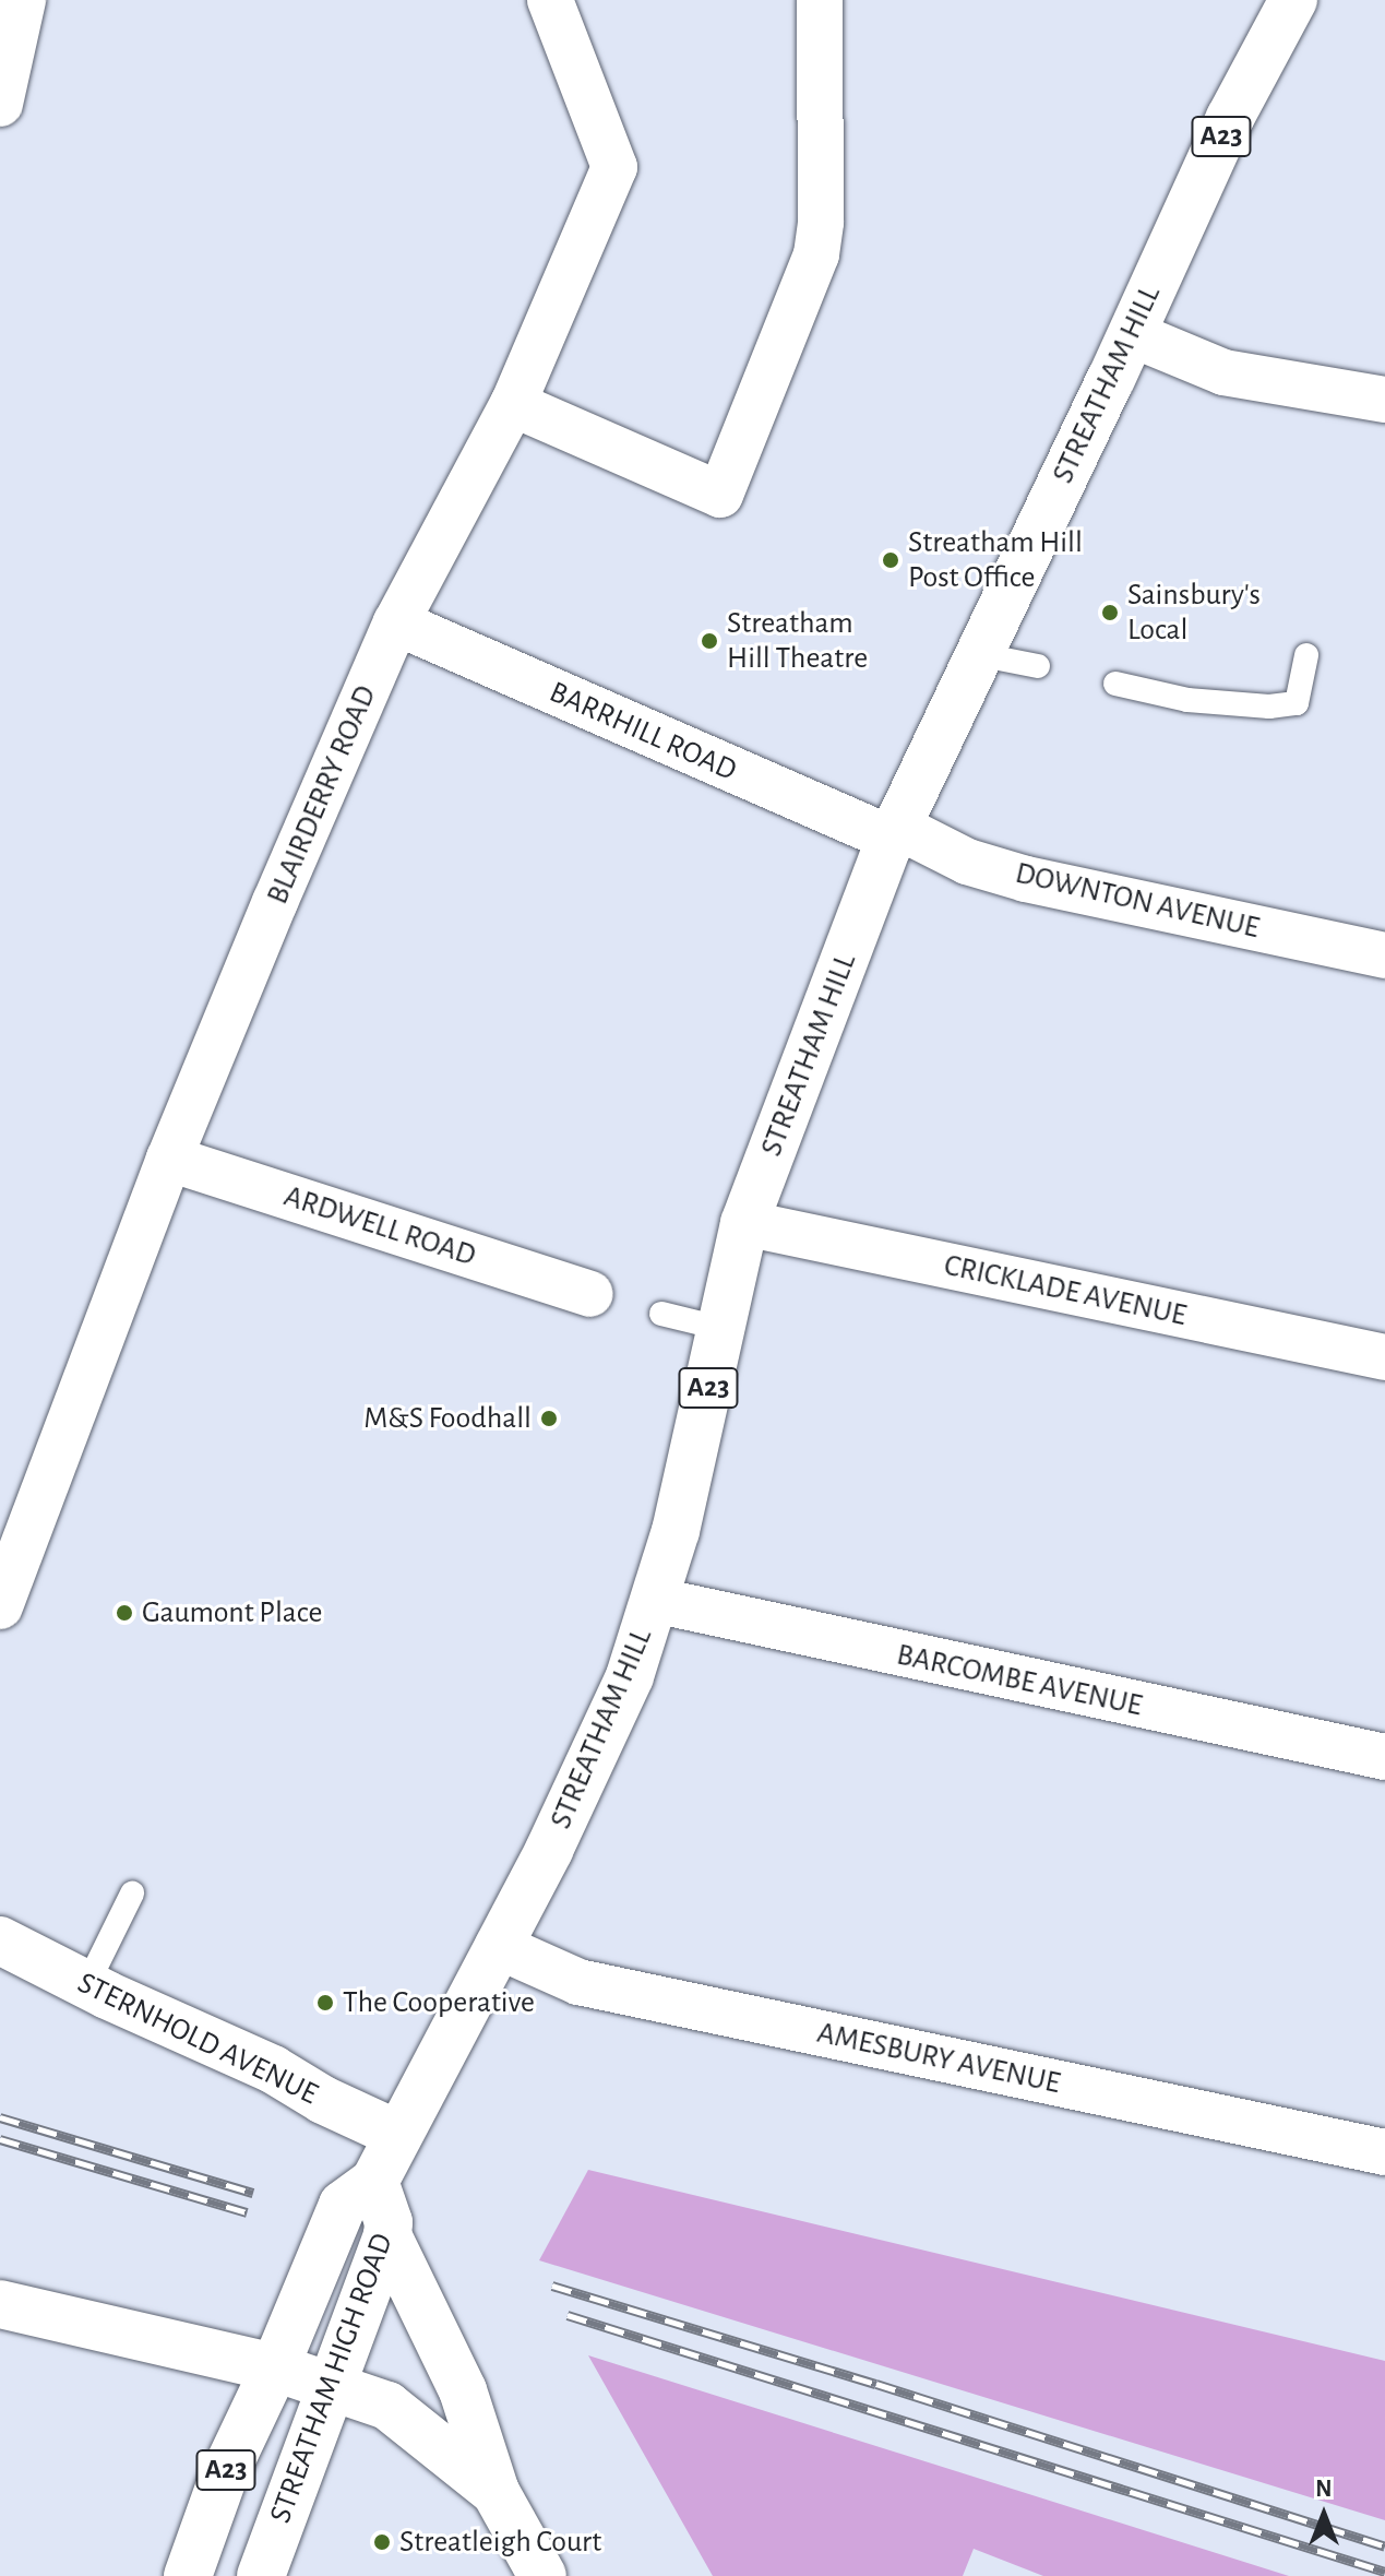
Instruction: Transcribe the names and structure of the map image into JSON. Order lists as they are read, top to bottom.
{
  "streets": {
    "main road": [
      "A23",
      "STREATHAM HILL",
      "STERNHOLD AVENUE",
      "STREATHAM HIGH ROAD"
    ],
    "street": [
      "BARRHILL ROAD",
      "BLAIRDERRY ROAD",
      "DOWNTON AVENUE",
      "ARDWELL ROAD",
      "CRICKLADE AVENUE",
      "BARCOMBE AVENUE",
      "AMESBURY AVENUE"
    ]
  },
  "crossings": [
    ["A23", "STREATHAM HILL"],
    ["A23", "STERNHOLD AVENUE"],
    ["A23", "STREATHAM HIGH ROAD"],
    ["STREATHAM HILL", "BARRHILL ROAD"],
    ["STREATHAM HILL", "DOWNTON AVENUE"],
    ["STREATHAM HILL", "CRICKLADE AVENUE"],
    ["STREATHAM HILL", "BARCOMBE AVENUE"],
    ["STREATHAM HILL", "STERNHOLD AVENUE"],
    ["STREATHAM HILL", "AMESBURY AVENUE"],
    ["BARRHILL ROAD", "BLAIRDERRY ROAD"],
    ["BARRHILL ROAD", "DOWNTON AVENUE"],
    ["BLAIRDERRY ROAD", "ARDWELL ROAD"]
  ],
  "places": [
    "Streatham Hill Post Office",
    "Sainsbury's Local",
    "Streatham Hill Theatre",
    "M&S Foodhall",
    "Gaumont Place",
    "The Cooperative",
    "Streatleigh Court"
  ],
  "north": "top"
}
